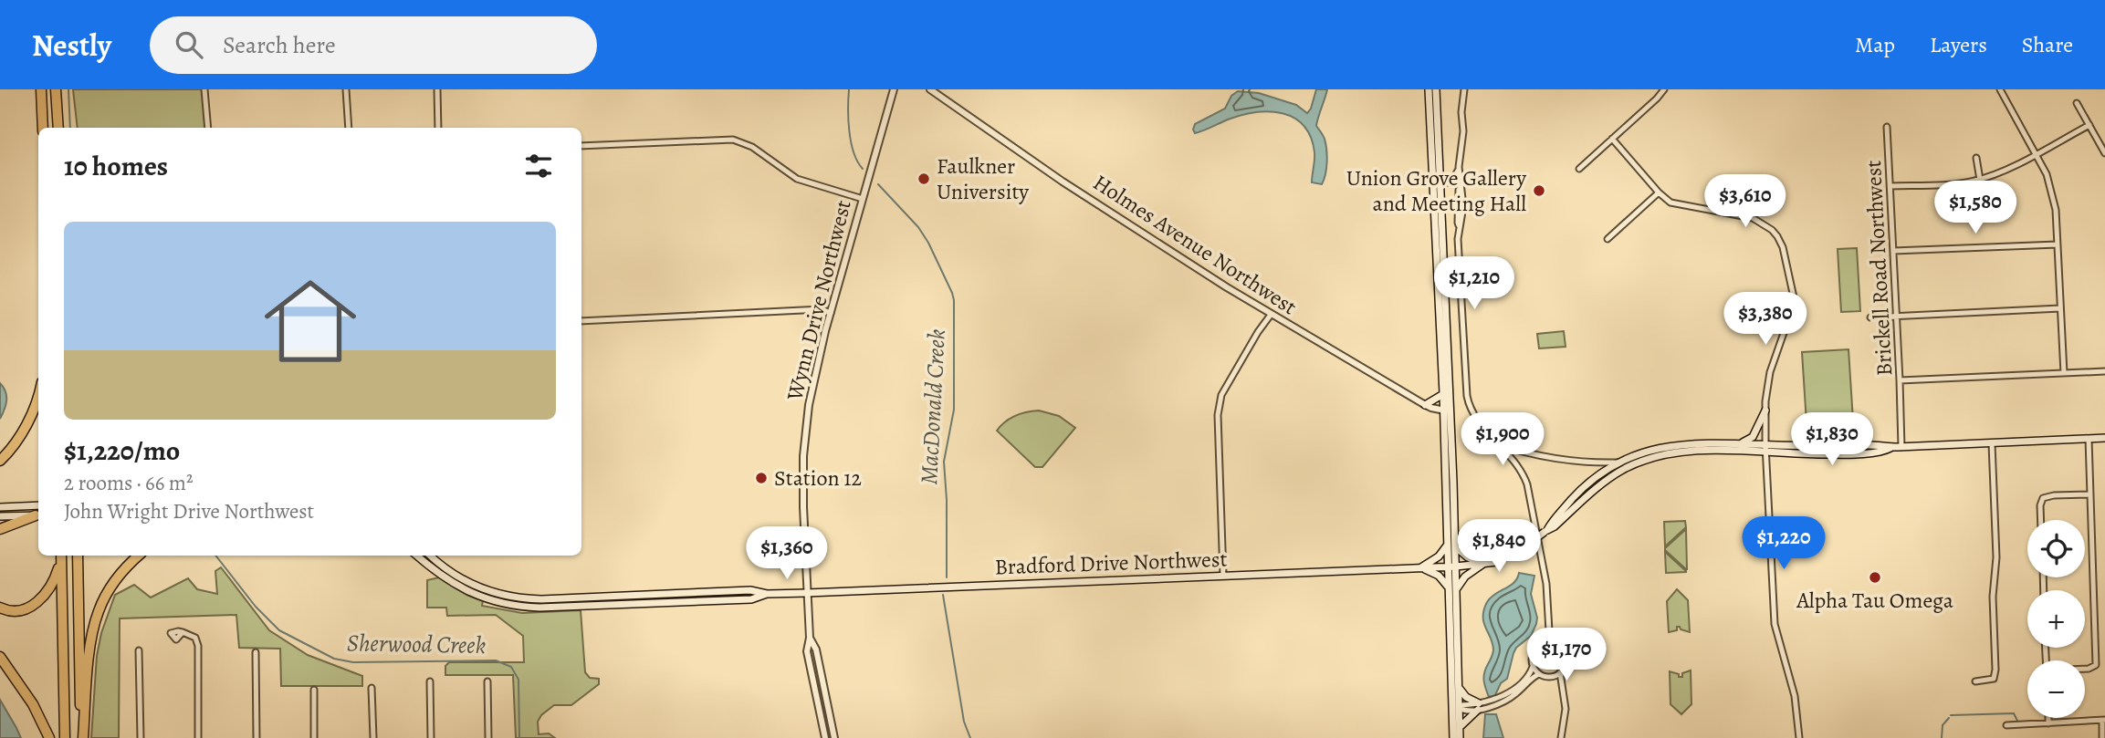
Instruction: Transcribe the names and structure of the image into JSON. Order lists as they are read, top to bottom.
{
  "streets": {
    "main road": ["Bradford Drive Northwest"],
    "street": ["Holmes Avenue Northwest", "Brickell Road Northwest", "Wynn Drive Northwest"]
  },
  "crossings": [
    ["Wynn Drive Northwest", "Bradford Drive Northwest"]
  ],
  "water": ["MacDonald Creek", "Sherwood Creek"],
  "places": [
    "Faulkner University",
    "Union Grove Gallery and Meeting Hall",
    "Station 12",
    "Alpha Tau Omega"
  ],
  "page": {
    "header": "Nestly",
    "search": "Search here",
    "nav": ["Map", "Layers", "Share"],
    "heading": "10 homes",
    "price": [
      "$3,610",
      "$1,580",
      "$1,210",
      "$3,380",
      "$1,900",
      "$1,830",
      "$1,220",
      "$1,840",
      "$1,360",
      "$1,170"
    ],
    "list": [
      {
        "name": "$1,220/mo",
        "note": "2 rooms · 66 m² · John Wright Drive Northwest"
      }
    ],
    "map_buttons": ["+", "−"]
  }
}
